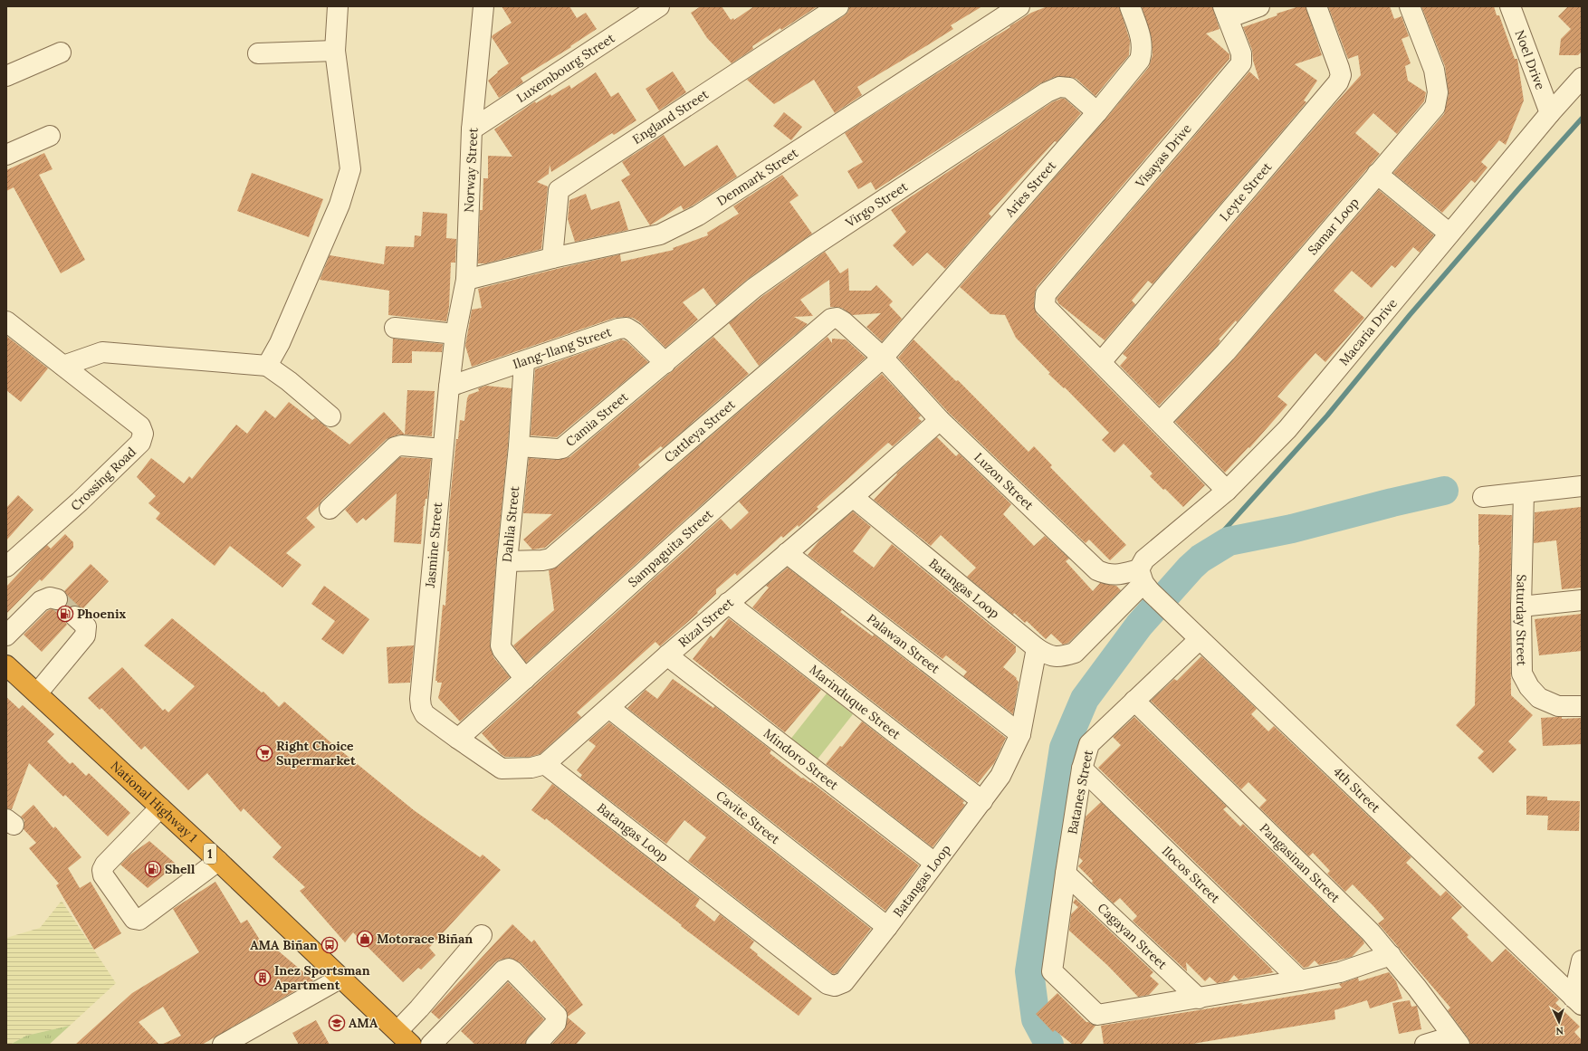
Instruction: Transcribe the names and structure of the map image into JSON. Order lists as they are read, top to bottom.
{
  "streets": {
    "highway": ["National Highway 1", "1"],
    "street": [
      "Noel Drive",
      "Luxembourg Street",
      "England Street",
      "Visayas Drive",
      "Norway Street",
      "Denmark Street",
      "Aries Street",
      "Leyte Street",
      "Virgo Street",
      "Samar Loop",
      "Macaria Drive",
      "Ilang-Ilang Street",
      "Camia Street",
      "Cattleya Street",
      "Crossing Road",
      "Luzon Street",
      "Dahlia Street",
      "Jasmine Street",
      "Sampaguita Street",
      "Batangas Loop",
      "Saturday Street",
      "Rizal Street",
      "Palawan Street",
      "Marinduque Street",
      "Mindoro Street",
      "4th Street",
      "Batanes Street",
      "Cavite Street",
      "Pangasinan Street",
      "Ilocos Street",
      "Cagayan Street"
    ]
  },
  "crossings": [
    ["Noel Drive", "Macaria Drive"],
    ["Luxembourg Street", "Norway Street"],
    ["England Street", "Denmark Street"],
    ["Visayas Drive", "Leyte Street"],
    ["Norway Street", "Denmark Street"],
    ["Norway Street", "Jasmine Street"],
    ["Aries Street", "Virgo Street"],
    ["Aries Street", "Cattleya Street"],
    ["Aries Street", "Luzon Street"],
    ["Aries Street", "Sampaguita Street"],
    ["Virgo Street", "Ilang-Ilang Street"],
    ["Virgo Street", "Camia Street"],
    ["Macaria Drive", "Luzon Street"],
    ["Macaria Drive", "Batangas Loop"],
    ["Macaria Drive", "4th Street"],
    ["Ilang-Ilang Street", "Camia Street"],
    ["Ilang-Ilang Street", "Dahlia Street"],
    ["Ilang-Ilang Street", "Jasmine Street"],
    ["Camia Street", "Dahlia Street"],
    ["Cattleya Street", "Luzon Street"],
    ["Cattleya Street", "Dahlia Street"],
    ["Cattleya Street", "Sampaguita Street"],
    ["Luzon Street", "Sampaguita Street"],
    ["Luzon Street", "Rizal Street"],
    ["Luzon Street", "4th Street"],
    ["Dahlia Street", "Sampaguita Street"],
    ["Jasmine Street", "Sampaguita Street"],
    ["Jasmine Street", "Rizal Street"],
    ["Sampaguita Street", "Rizal Street"],
    ["Batangas Loop", "Rizal Street"],
    ["Batangas Loop", "Palawan Street"],
    ["Batangas Loop", "Marinduque Street"],
    ["Batangas Loop", "Mindoro Street"],
    ["Batangas Loop", "Cavite Street"],
    ["Rizal Street", "Palawan Street"],
    ["Rizal Street", "Marinduque Street"],
    ["Rizal Street", "Mindoro Street"],
    ["Rizal Street", "Cavite Street"],
    ["4th Street", "Batanes Street"],
    ["Batanes Street", "Pangasinan Street"],
    ["Batanes Street", "Ilocos Street"],
    ["Batanes Street", "Cagayan Street"]
  ],
  "places": {
    "fuel station": ["Phoenix", "Shell"],
    "supermarket": ["Right Choice Supermarket"],
    "shop": ["Motorace Biñan"],
    "bus stop": ["AMA Biñan"],
    "building": ["Inez Sportsman Apartment"],
    "school or university": ["AMA"]
  },
  "north": "bottom"
}
